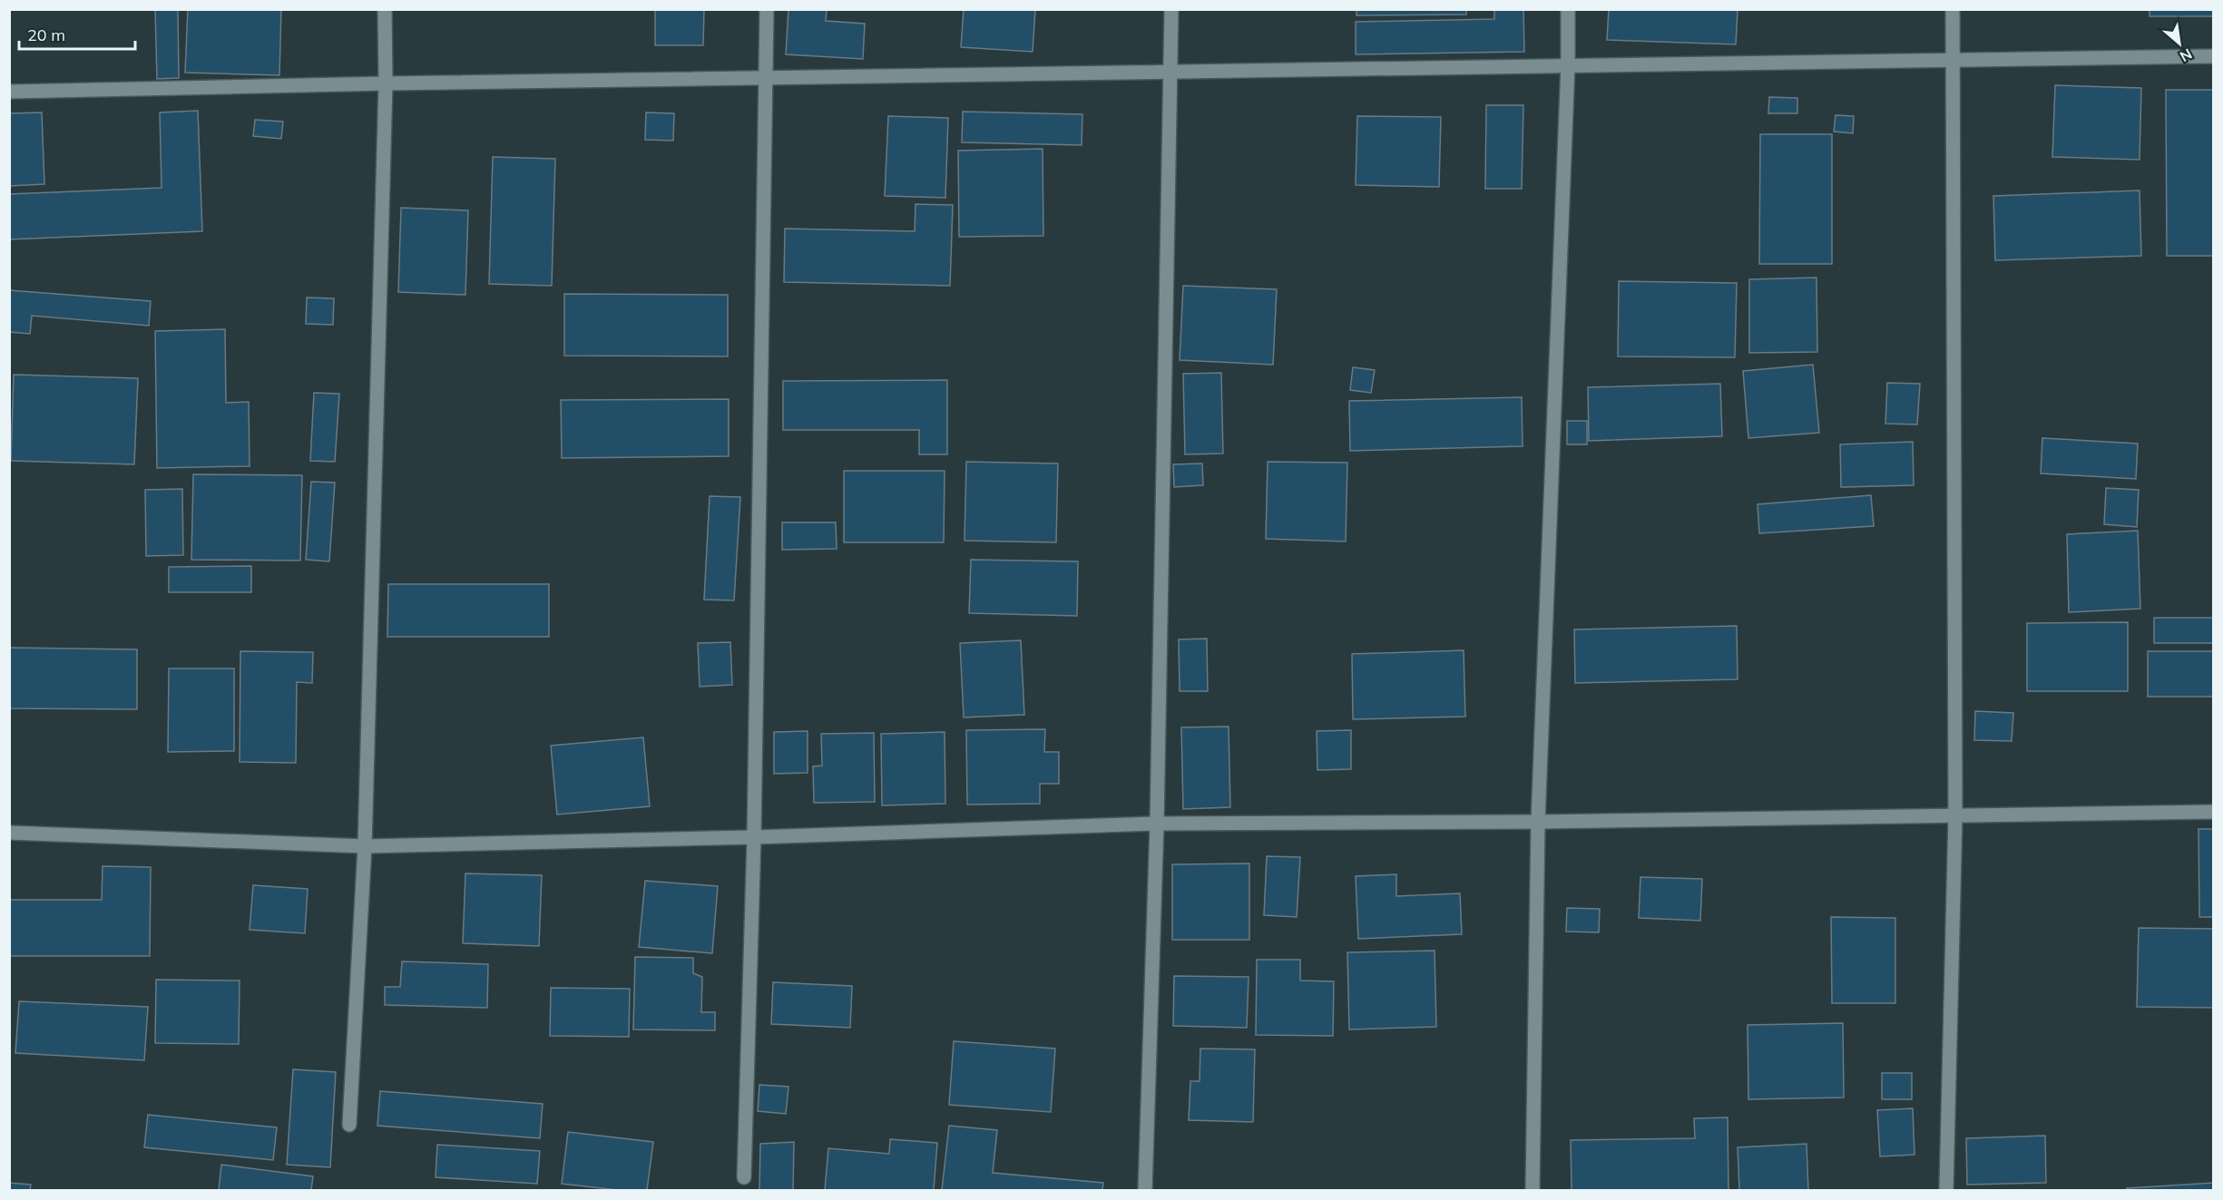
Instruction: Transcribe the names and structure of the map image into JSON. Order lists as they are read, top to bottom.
{
  "scale_bar": "20 m",
  "north": "bottom right"
}
